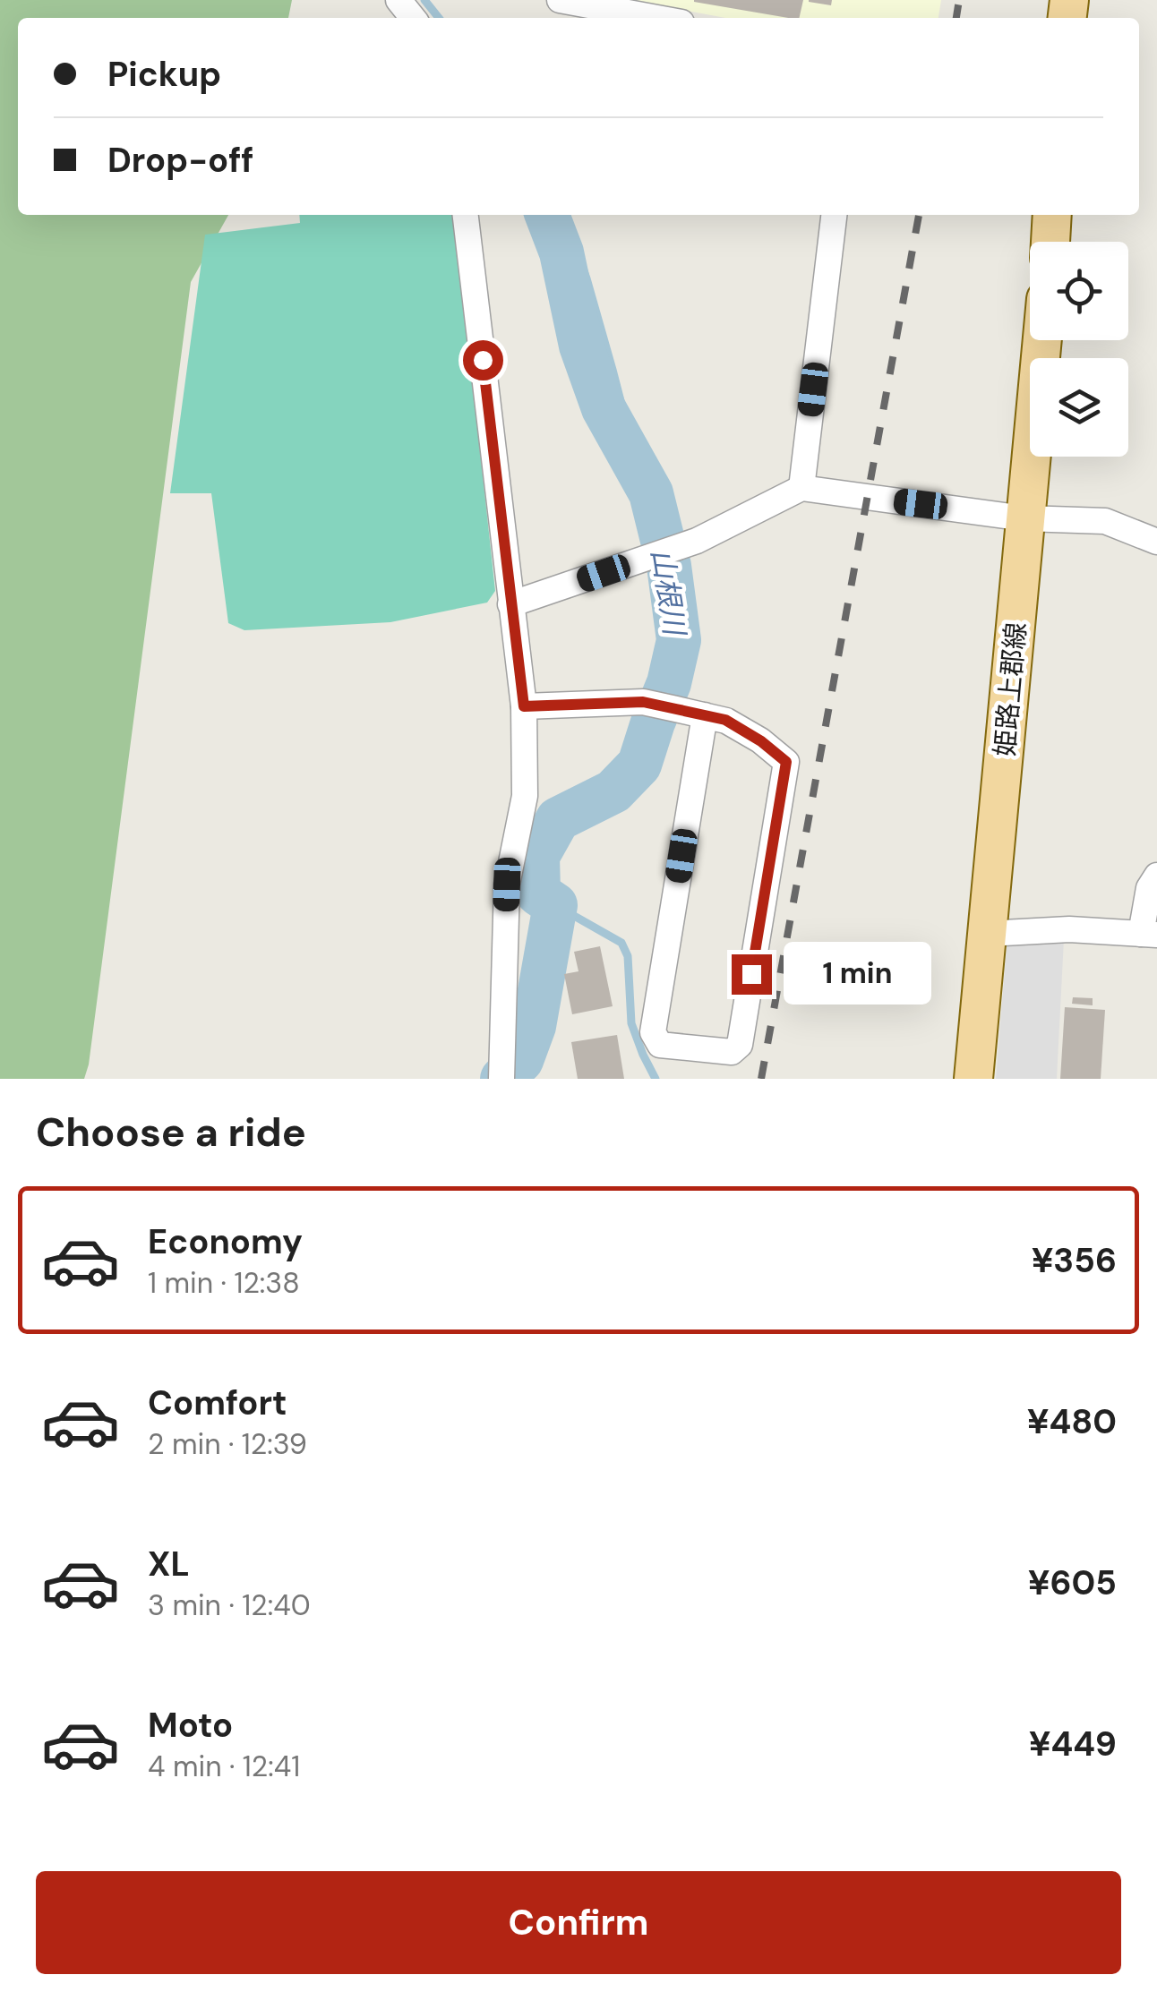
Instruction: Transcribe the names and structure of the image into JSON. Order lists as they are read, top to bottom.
{
  "streets": {
    "main road": ["姫路上郡線"]
  },
  "water": ["山根川"],
  "page": {
    "banner": ["Pickup", "Drop-off"],
    "bubble": "1 min",
    "heading": "Choose a ride",
    "list": [
      {
        "name": "Economy",
        "note": "1 min · 12:38",
        "value": "¥356"
      },
      {
        "name": "Comfort",
        "note": "2 min · 12:39",
        "value": "¥480"
      },
      {
        "name": "XL",
        "note": "3 min · 12:40",
        "value": "¥605"
      },
      {
        "name": "Moto",
        "note": "4 min · 12:41",
        "value": "¥449"
      }
    ],
    "buttons": "Confirm"
  }
}
